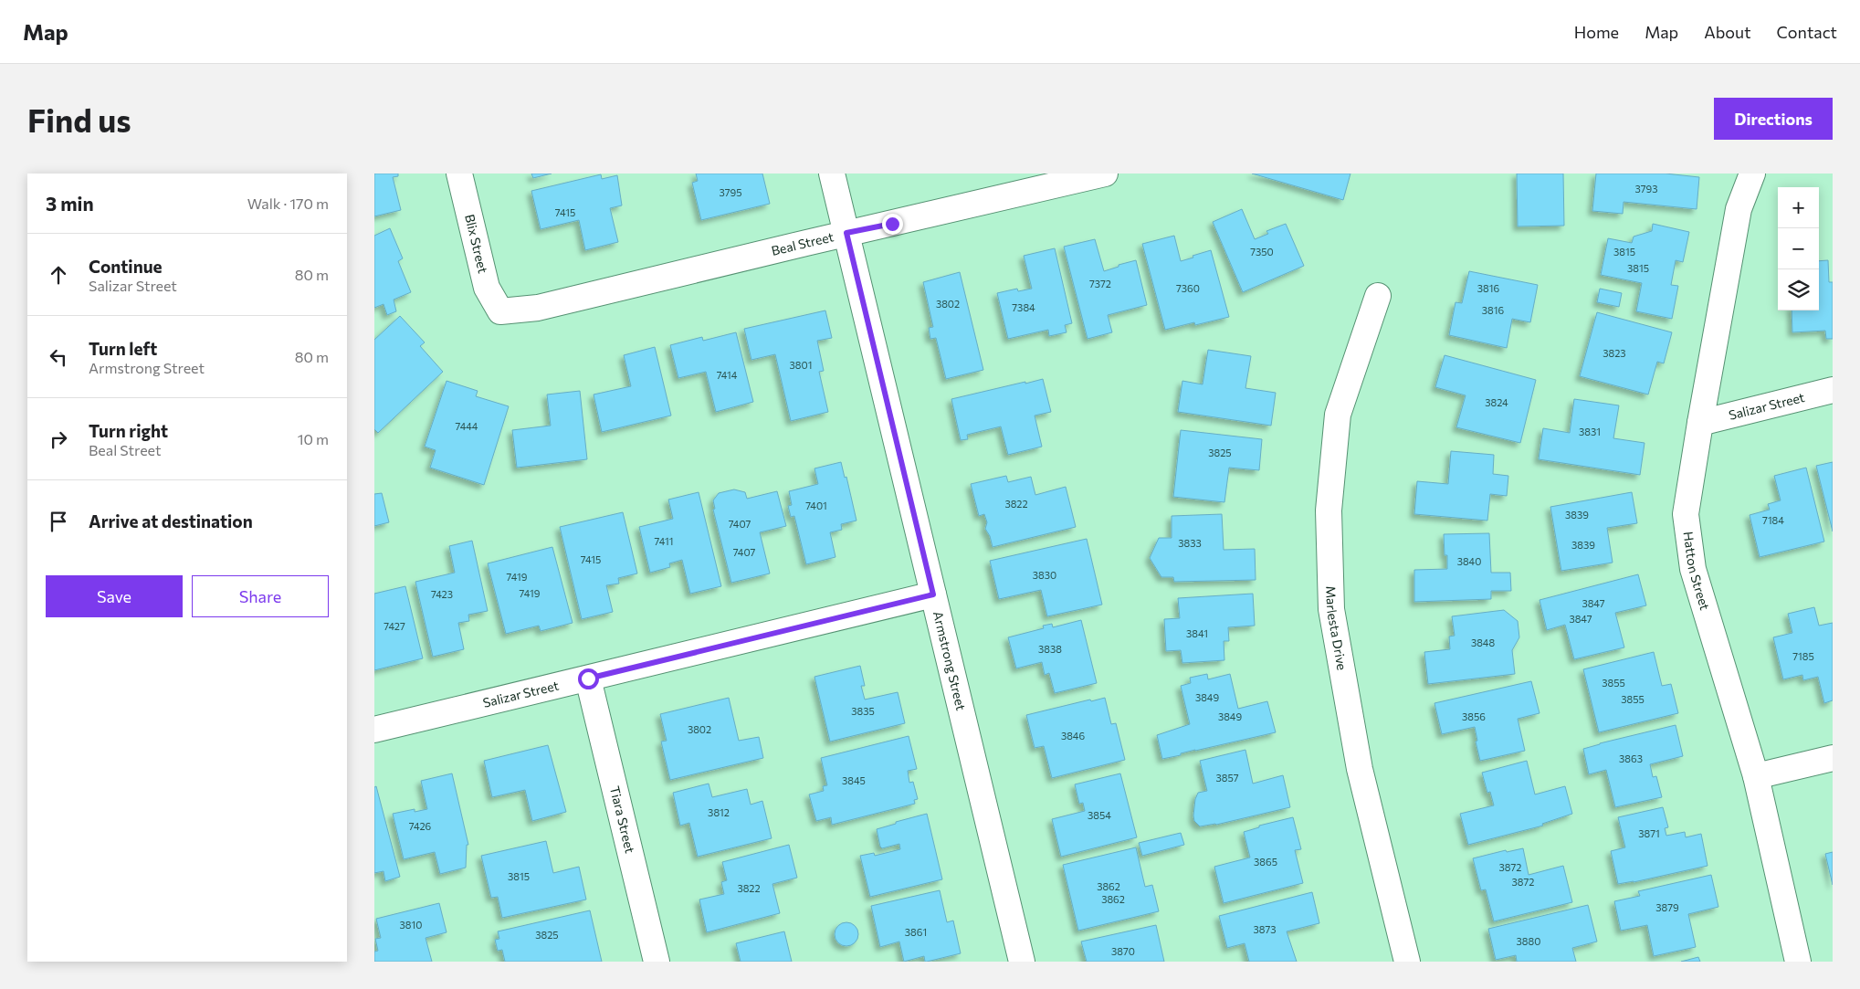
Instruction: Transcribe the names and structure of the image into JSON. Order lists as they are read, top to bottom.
{
  "streets": {
    "street": [
      "Blix Street",
      "Beal Street",
      "Salizar Street",
      "Hatton Street",
      "Marlesta Drive",
      "Armstrong Street",
      "Tiara Street"
    ]
  },
  "crossings": [
    ["Blix Street", "Beal Street"],
    ["Beal Street", "Armstrong Street"],
    ["Salizar Street", "Hatton Street"],
    ["Salizar Street", "Armstrong Street"],
    ["Salizar Street", "Tiara Street"]
  ],
  "house_numbers": [
    "3793",
    "3795",
    "7415",
    "7350",
    "3815",
    "3815",
    "7372",
    "7360",
    "3816",
    "3802",
    "7384",
    "3816",
    "3823",
    "3801",
    "7414",
    "3824",
    "7444",
    "3831",
    "3825",
    "3822",
    "7401",
    "3839",
    "7184",
    "7407",
    "7411",
    "3833",
    "3839",
    "7407",
    "7415",
    "3840",
    "3830",
    "7419",
    "7419",
    "7423",
    "3847",
    "3847",
    "7427",
    "3841",
    "3848",
    "3838",
    "7185",
    "3855",
    "3849",
    "3855",
    "3835",
    "3849",
    "3856",
    "3802",
    "3846",
    "3863",
    "3857",
    "3845",
    "3812",
    "3854",
    "7426",
    "3871",
    "3865",
    "3872",
    "3815",
    "3872",
    "3862",
    "3822",
    "3862",
    "3879",
    "3810",
    "3873",
    "3861",
    "3825",
    "3880",
    "3870"
  ],
  "page": {
    "header": "Map",
    "nav": [
      "Home",
      "Map",
      "About",
      "Contact"
    ],
    "buttons": [
      "Directions",
      ["Save", "Share"]
    ],
    "title": "Find us",
    "heading": ["3 min", "Walk · 170 m"],
    "map_buttons": ["+", "−"],
    "list": [
      ["Continue", "Salizar Street", "80 m"],
      ["Turn left", "Armstrong Street", "80 m"],
      ["Turn right", "Beal Street", "10 m"],
      "Arrive at destination"
    ]
  }
}
